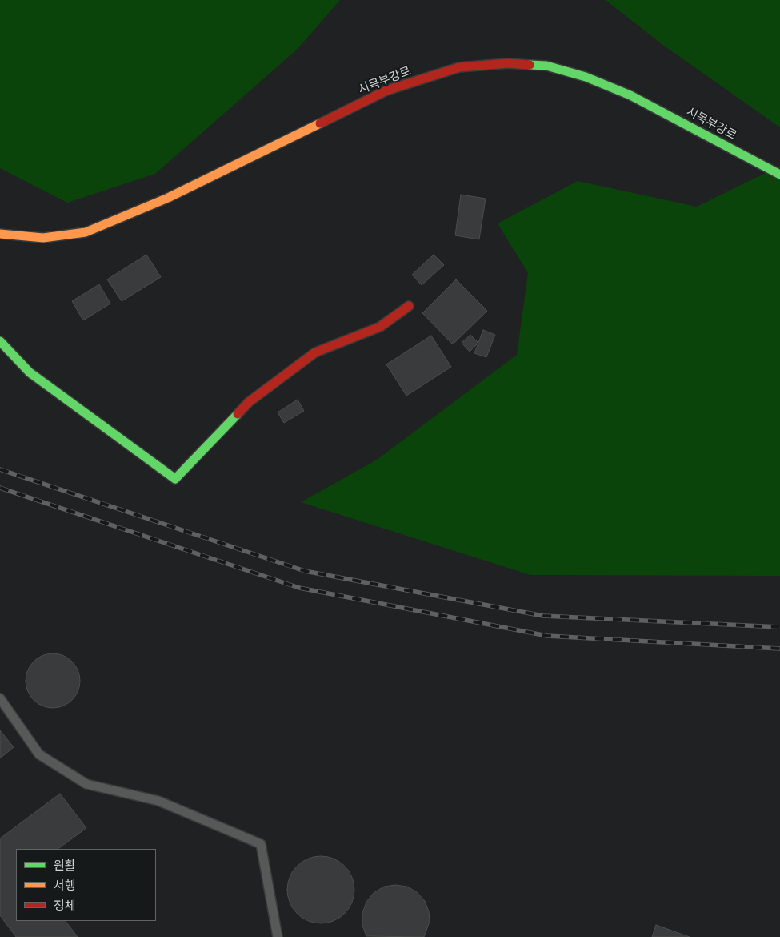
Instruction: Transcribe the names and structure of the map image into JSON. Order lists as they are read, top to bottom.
{
  "streets": {
    "main road": ["시목부강로"]
  },
  "legend": ["원활", "서행", "정체"]
}
